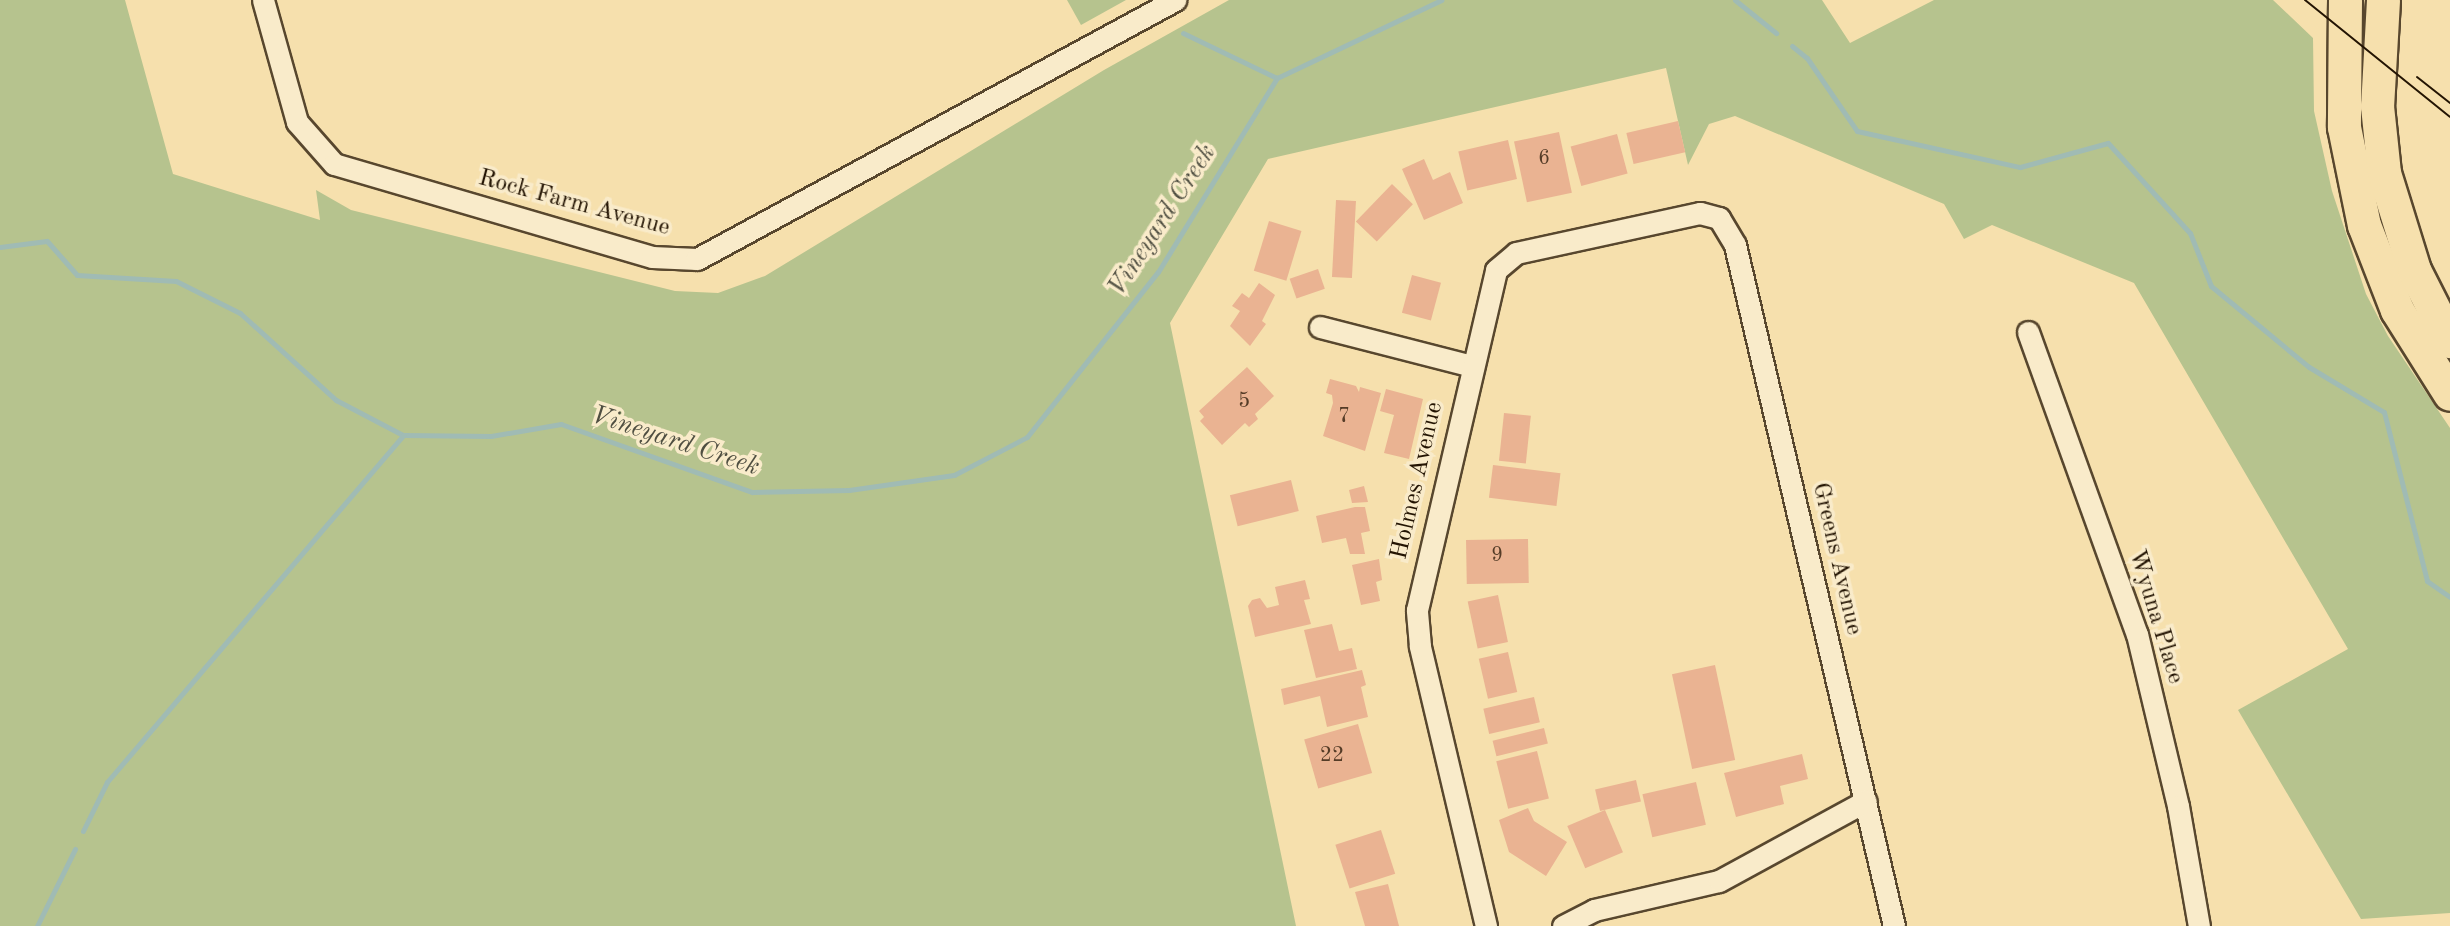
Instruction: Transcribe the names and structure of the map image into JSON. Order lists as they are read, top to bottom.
{
  "streets": {
    "street": [
      "Rock Farm Avenue",
      "Holmes Avenue",
      "Greens Avenue",
      "Wyuna Place"
    ]
  },
  "crossings": [
    ["Holmes Avenue", "Greens Avenue"]
  ],
  "water": ["Vineyard Creek"],
  "house_numbers": [
    "6",
    "5",
    "7",
    "9",
    "22"
  ]
}
